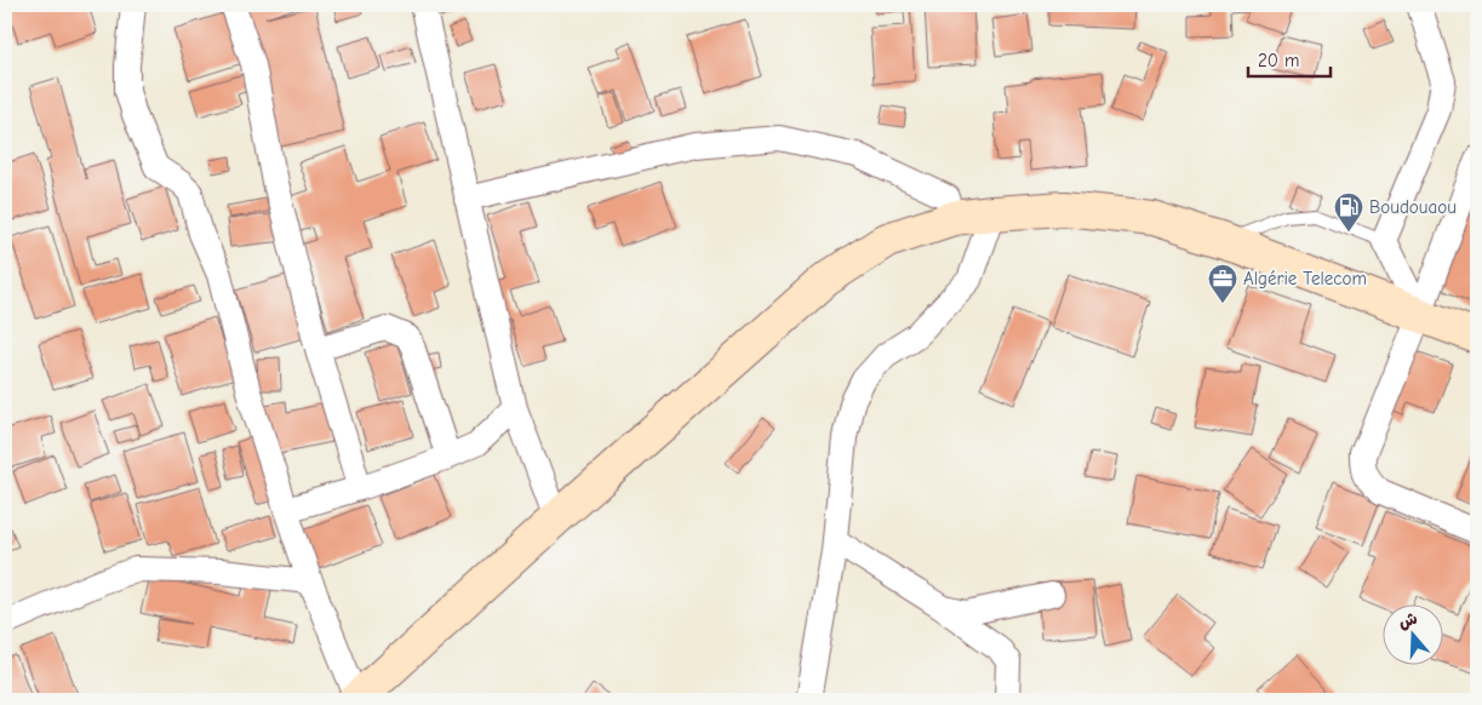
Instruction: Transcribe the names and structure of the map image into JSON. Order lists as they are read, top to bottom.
{
  "places": {
    "fuel station": ["Boudouaou"],
    "office": ["Algérie Telecom"]
  },
  "scale_bar": "20 m",
  "north": "top"
}
